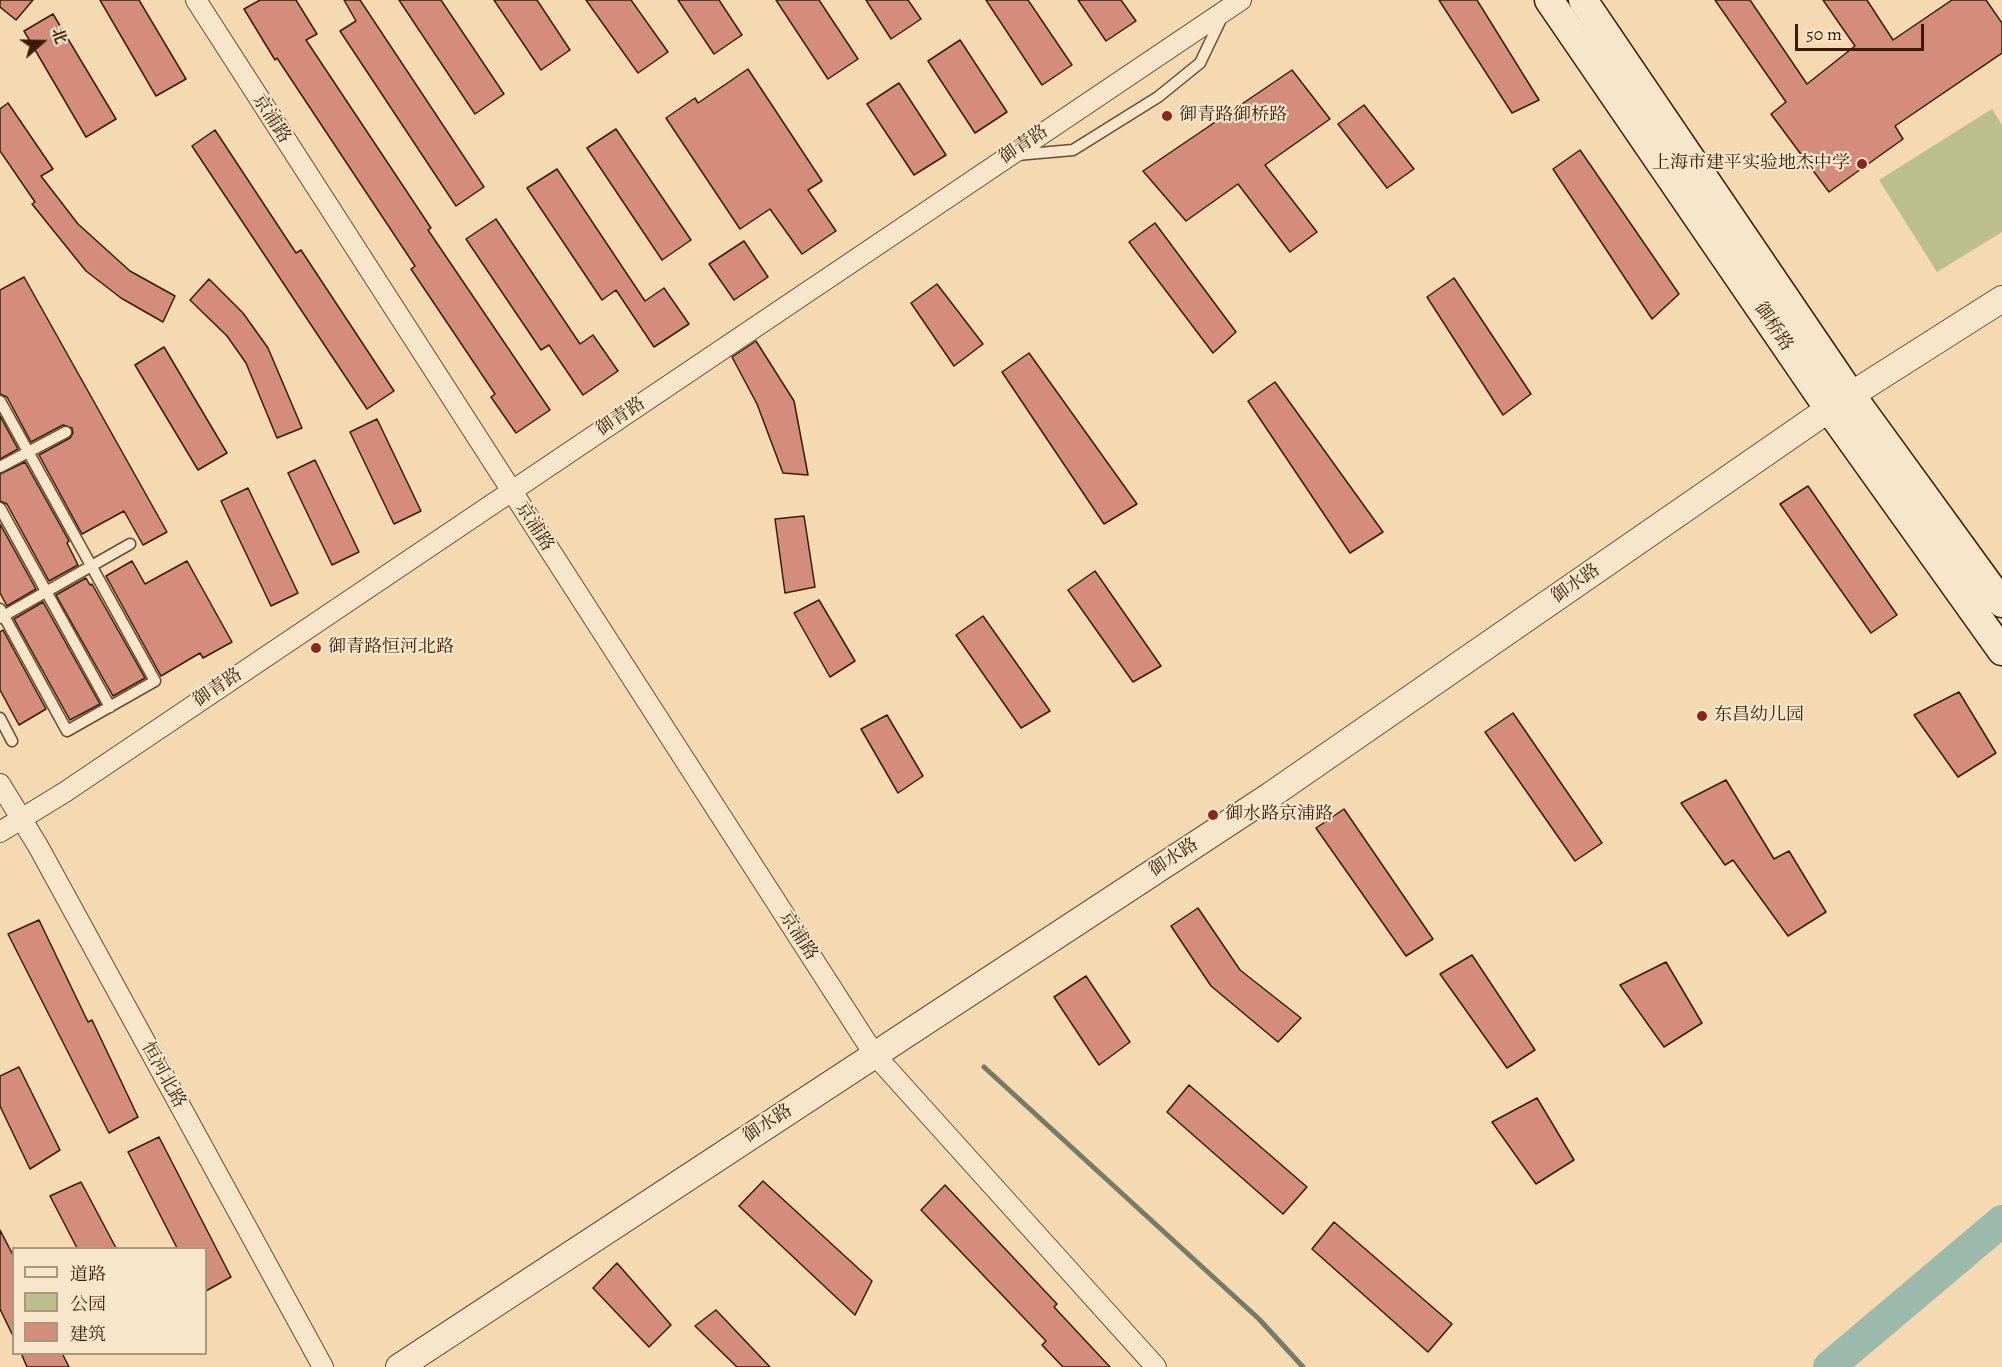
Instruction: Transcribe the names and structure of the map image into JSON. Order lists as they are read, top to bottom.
{
  "streets": {
    "main road": ["御桥路"],
    "street": [
      "京浦路",
      "御青路",
      "御水路",
      "恒河北路"
    ]
  },
  "crossings": [
    ["京浦路", "御青路"],
    ["京浦路", "御水路"],
    ["御青路", "恒河北路"],
    ["御桥路", "御水路"]
  ],
  "places": [
    "御青路御桥路",
    "上海市建平实验地杰中学",
    "御青路恒河北路",
    "东昌幼儿园",
    "御水路京浦路"
  ],
  "legend": ["道路", "公园", "建筑"],
  "scale_bar": "50 m",
  "north": "right"
}
